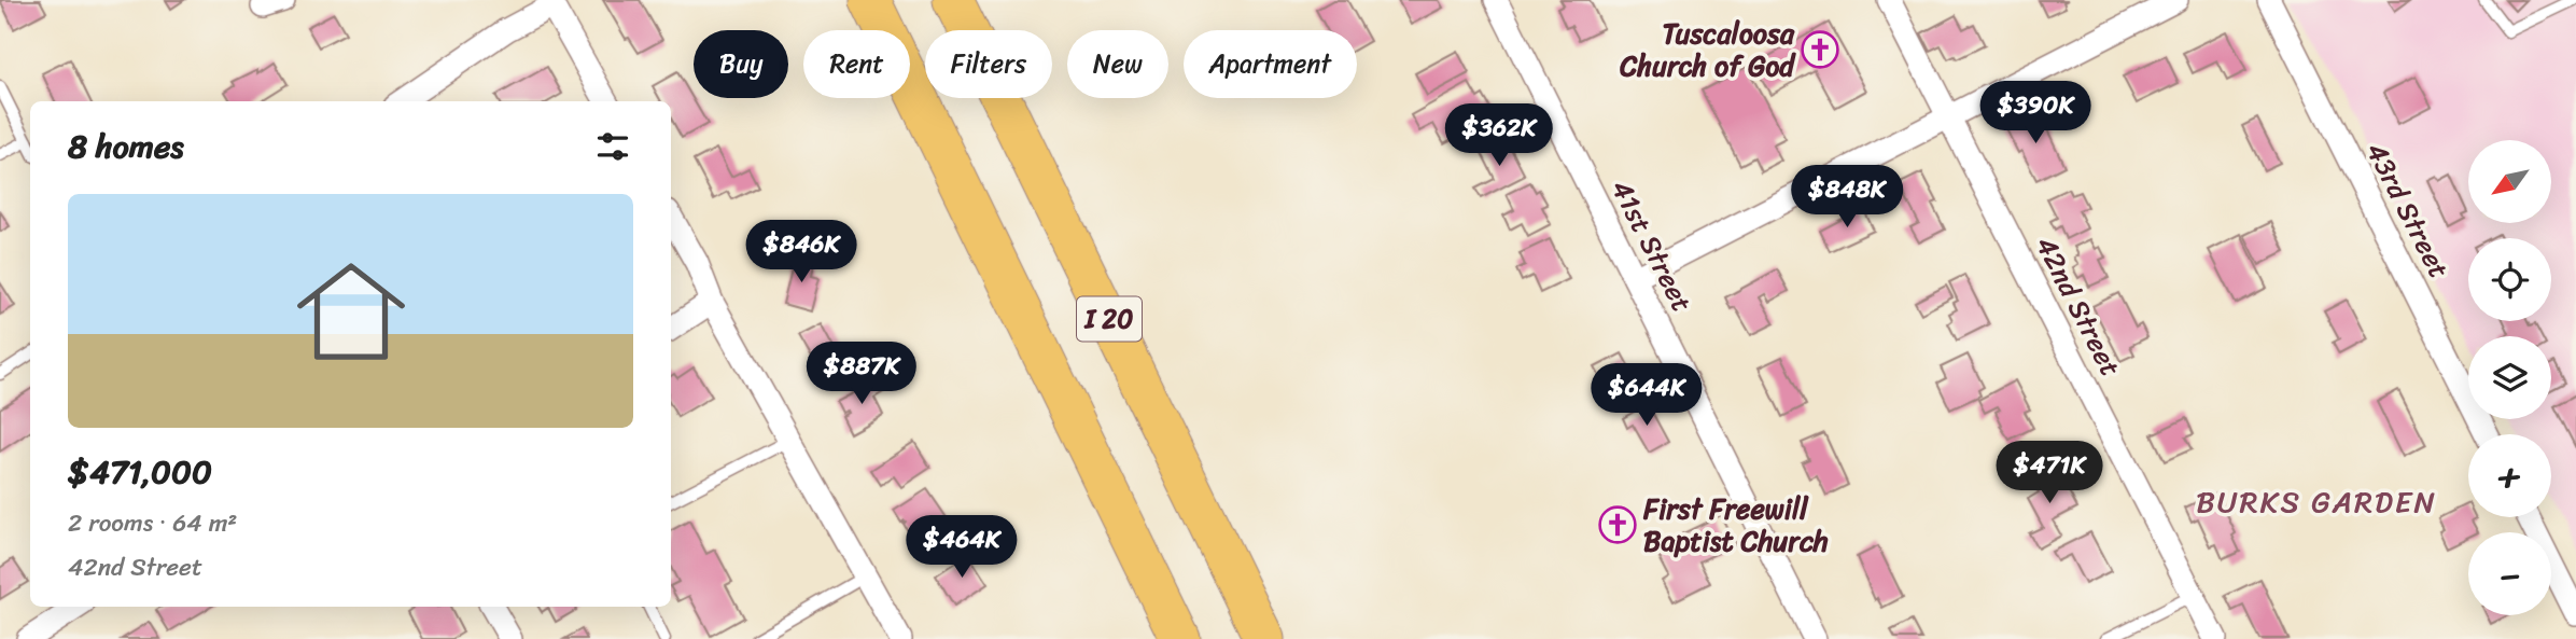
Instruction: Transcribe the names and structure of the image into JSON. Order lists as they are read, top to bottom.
{
  "streets": {
    "highway": ["I 20"],
    "street": ["43rd Street", "41st Street", "42nd Street"]
  },
  "districts": ["BURKS GARDEN"],
  "places": {
    "church": ["Tuscaloosa Church of God", "First Freewill Baptist Church"]
  },
  "north": "bottom left",
  "page": {
    "chip": [
      "Buy",
      "Rent",
      "Filters",
      "New",
      "Apartment"
    ],
    "price": [
      "$390K",
      "$362K",
      "$848K",
      "$846K",
      "$887K",
      "$644K",
      "$471K",
      "$464K"
    ],
    "heading": "8 homes",
    "map_buttons": ["+", "−"],
    "list": [
      {
        "name": "$471,000",
        "note": "2 rooms · 64 m² · 42nd Street"
      }
    ]
  }
}
